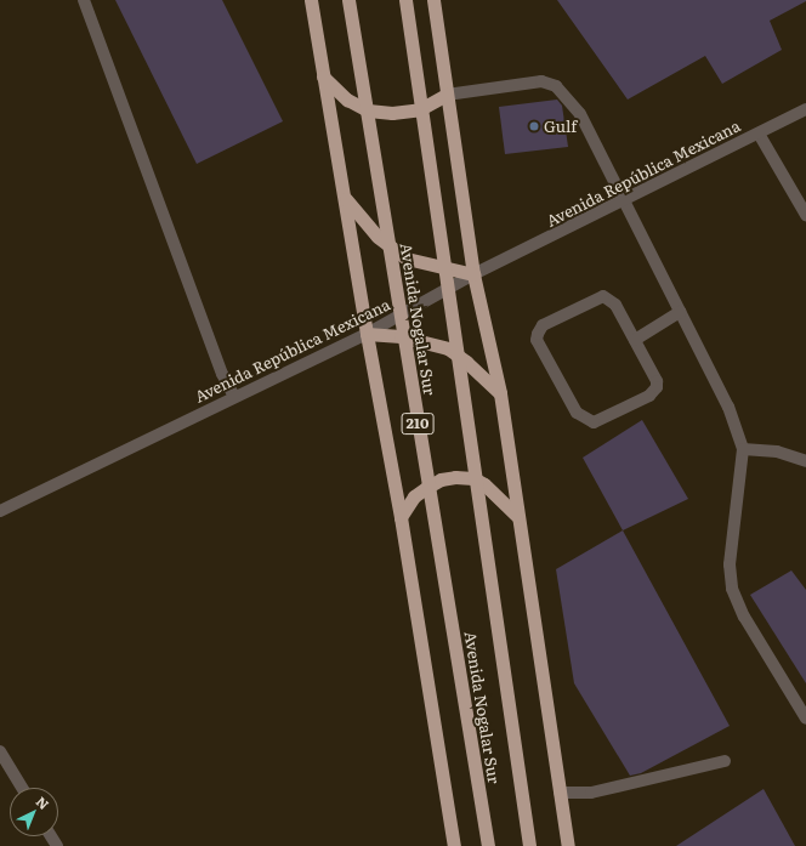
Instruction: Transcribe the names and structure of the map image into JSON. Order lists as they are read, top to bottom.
{
  "streets": {
    "highway": ["Avenida Nogalar Sur", "210"],
    "street": ["Avenida República Mexicana"]
  },
  "places": ["Gulf"],
  "north": "top right"
}
